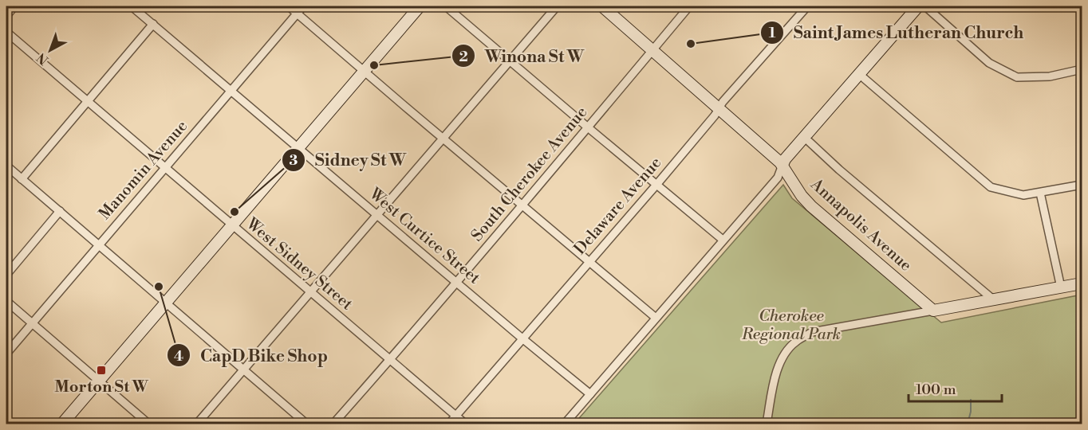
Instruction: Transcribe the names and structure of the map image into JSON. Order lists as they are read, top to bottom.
{
  "streets": {
    "street": [
      "Manomin Avenue",
      "South Cherokee Avenue",
      "Delaware Avenue",
      "Annapolis Avenue",
      "West Curtice Street",
      "West Sidney Street"
    ]
  },
  "crossings": [
    ["Manomin Avenue", "West Curtice Street"],
    ["Manomin Avenue", "West Sidney Street"],
    ["South Cherokee Avenue", "Annapolis Avenue"],
    ["South Cherokee Avenue", "West Curtice Street"],
    ["South Cherokee Avenue", "West Sidney Street"],
    ["Delaware Avenue", "Annapolis Avenue"],
    ["Delaware Avenue", "West Curtice Street"],
    ["Delaware Avenue", "West Sidney Street"]
  ],
  "parks": ["Cherokee Regional Park"],
  "places": {
    "other": [
      "Saint James Lutheran Church",
      "Winona St W",
      "Sidney St W",
      "CapD Bike Shop"
    ],
    "transit": ["Morton St W"]
  },
  "scale_bar": "100 m",
  "north": "bottom left"
}
